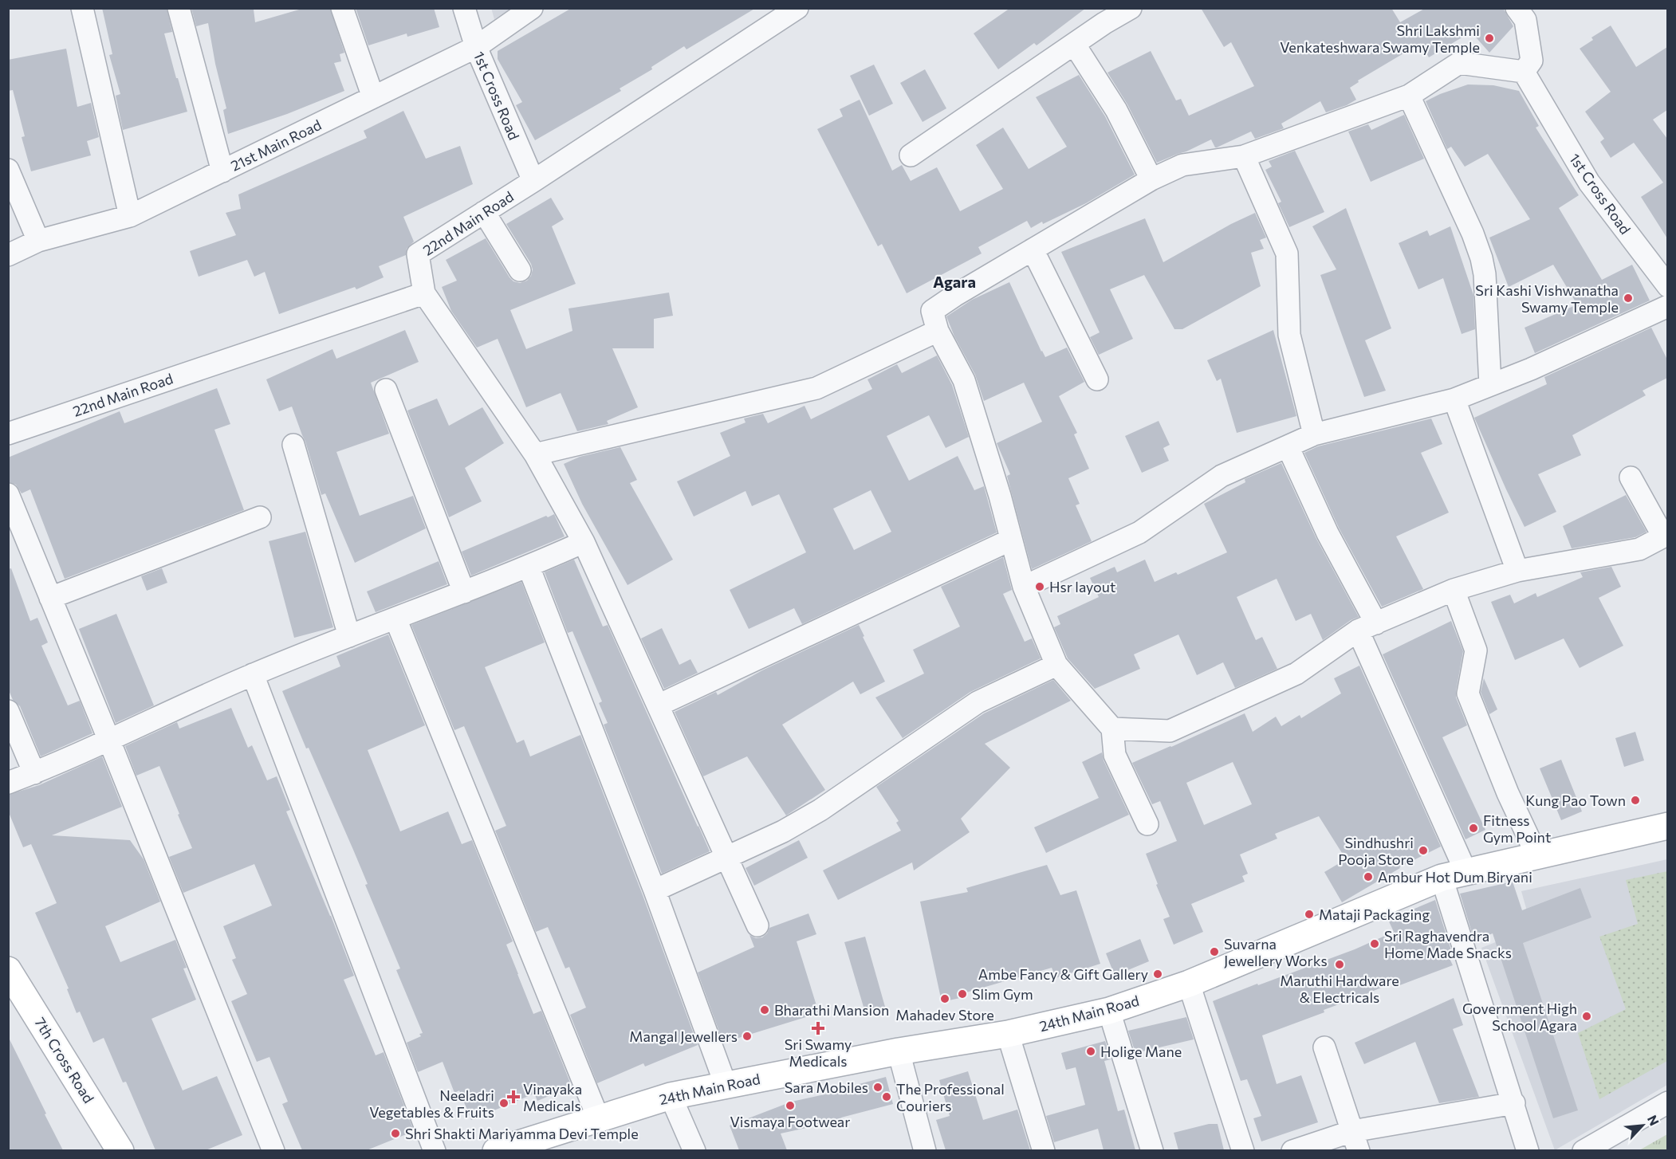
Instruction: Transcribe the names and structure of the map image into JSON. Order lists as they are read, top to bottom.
{
  "streets": {
    "street": [
      "1st Cross Road",
      "21st Main Road",
      "22nd Main Road",
      "24th Main Road",
      "7th Cross Road"
    ]
  },
  "crossings": [
    ["1st Cross Road", "21st Main Road"],
    ["1st Cross Road", "22nd Main Road"]
  ],
  "districts": ["Agara"],
  "places": {
    "other": [
      "Shri Lakshmi Venkateshwara Swamy Temple",
      "Sri Kashi Vishwanatha Swamy Temple",
      "Hsr layout",
      "Kung Pao Town",
      "Fitness Gym Point",
      "Sindhushri Pooja Store",
      "Ambur Hot Dum Biryani",
      "Mataji Packaging",
      "Sri Raghavendra Home Made Snacks",
      "Suvarna Jewellery Works",
      "Maruthi Hardware & Electricals",
      "Ambe Fancy & Gift Gallery",
      "Slim Gym",
      "Mahadev Store",
      "Bharathi Mansion",
      "Government High School Agara",
      "Mangal Jewellers",
      "Holige Mane",
      "Sara Mobiles",
      "The Professional Couriers",
      "Neeladri Vegetables & Fruits",
      "Vismaya Footwear",
      "Shri Shakti Mariyamma Devi Temple"
    ],
    "health": ["Sri Swamy Medicals", "Vinayaka Medicals"]
  },
  "north": "top right"
}
